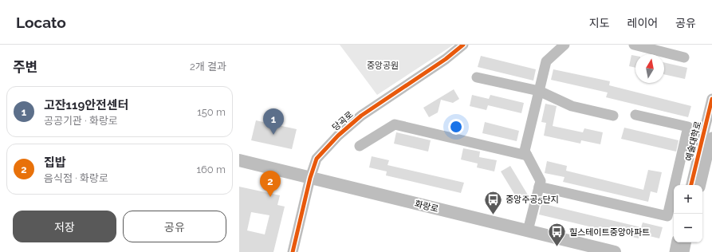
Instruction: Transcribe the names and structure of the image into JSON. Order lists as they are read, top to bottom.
{
  "streets": {
    "main road": ["화랑로"],
    "street": ["당곡로", "예술대학로"]
  },
  "crossings": [
    ["당곡로", "화랑로"]
  ],
  "parks": ["중앙공원"],
  "places": {
    "bus stop": ["중앙주공5단지", "힐스테이트중앙아파트"]
  },
  "north": "top",
  "page": {
    "header": "Locato",
    "nav": ["지도", "레이어", "공유"],
    "heading": ["주변", "2개 결과"],
    "list": [
      {
        "mark": "1",
        "name": "고잔119안전센터",
        "note": "공공기관 · 화랑로",
        "value": "150 m"
      },
      {
        "mark": "2",
        "name": "집밥",
        "note": "음식점 · 화랑로",
        "value": "160 m"
      }
    ],
    "pins": ["1", "2"],
    "map_buttons": ["+", "−"],
    "buttons": ["저장", "공유"]
  }
}
